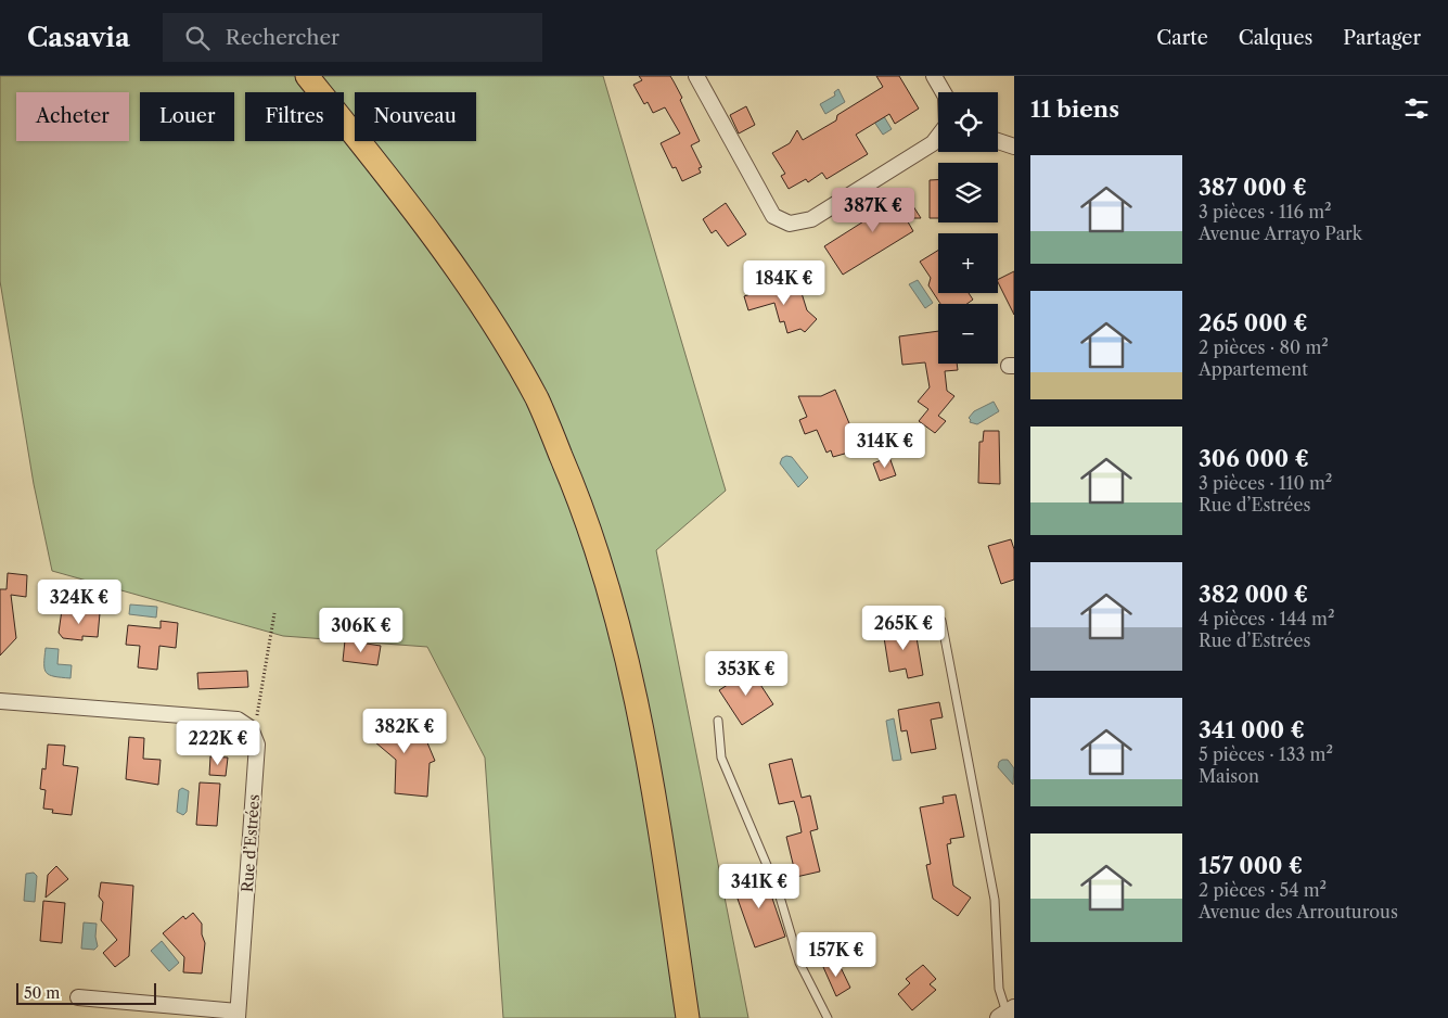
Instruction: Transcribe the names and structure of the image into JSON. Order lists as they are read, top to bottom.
{
  "streets": {
    "street": ["Rue d’Estrées"]
  },
  "scale_bar": "50 m",
  "page": {
    "header": "Casavia",
    "search": "Rechercher",
    "nav": ["Carte", "Calques", "Partager"],
    "heading": "11 biens",
    "map_buttons": ["+", "−"],
    "chip": [
      "Acheter",
      "Louer",
      "Filtres",
      "Nouveau"
    ],
    "list": [
      {
        "name": "387 000 €",
        "note": "3 pièces · 116 m² · Avenue Arrayo Park"
      },
      {
        "name": "265 000 €",
        "note": "2 pièces · 80 m² · Appartement"
      },
      {
        "name": "306 000 €",
        "note": "3 pièces · 110 m² · Rue d’Estrées"
      },
      {
        "name": "382 000 €",
        "note": "4 pièces · 144 m² · Rue d’Estrées"
      },
      {
        "name": "341 000 €",
        "note": "5 pièces · 133 m² · Maison"
      },
      {
        "name": "157 000 €",
        "note": "2 pièces · 54 m² · Avenue des Arrouturous"
      }
    ],
    "price": [
      "387K €",
      "184K €",
      "314K €",
      "324K €",
      "265K €",
      "306K €",
      "353K €",
      "382K €",
      "222K €",
      "341K €",
      "157K €"
    ],
    "scale": "50 m"
  }
}
